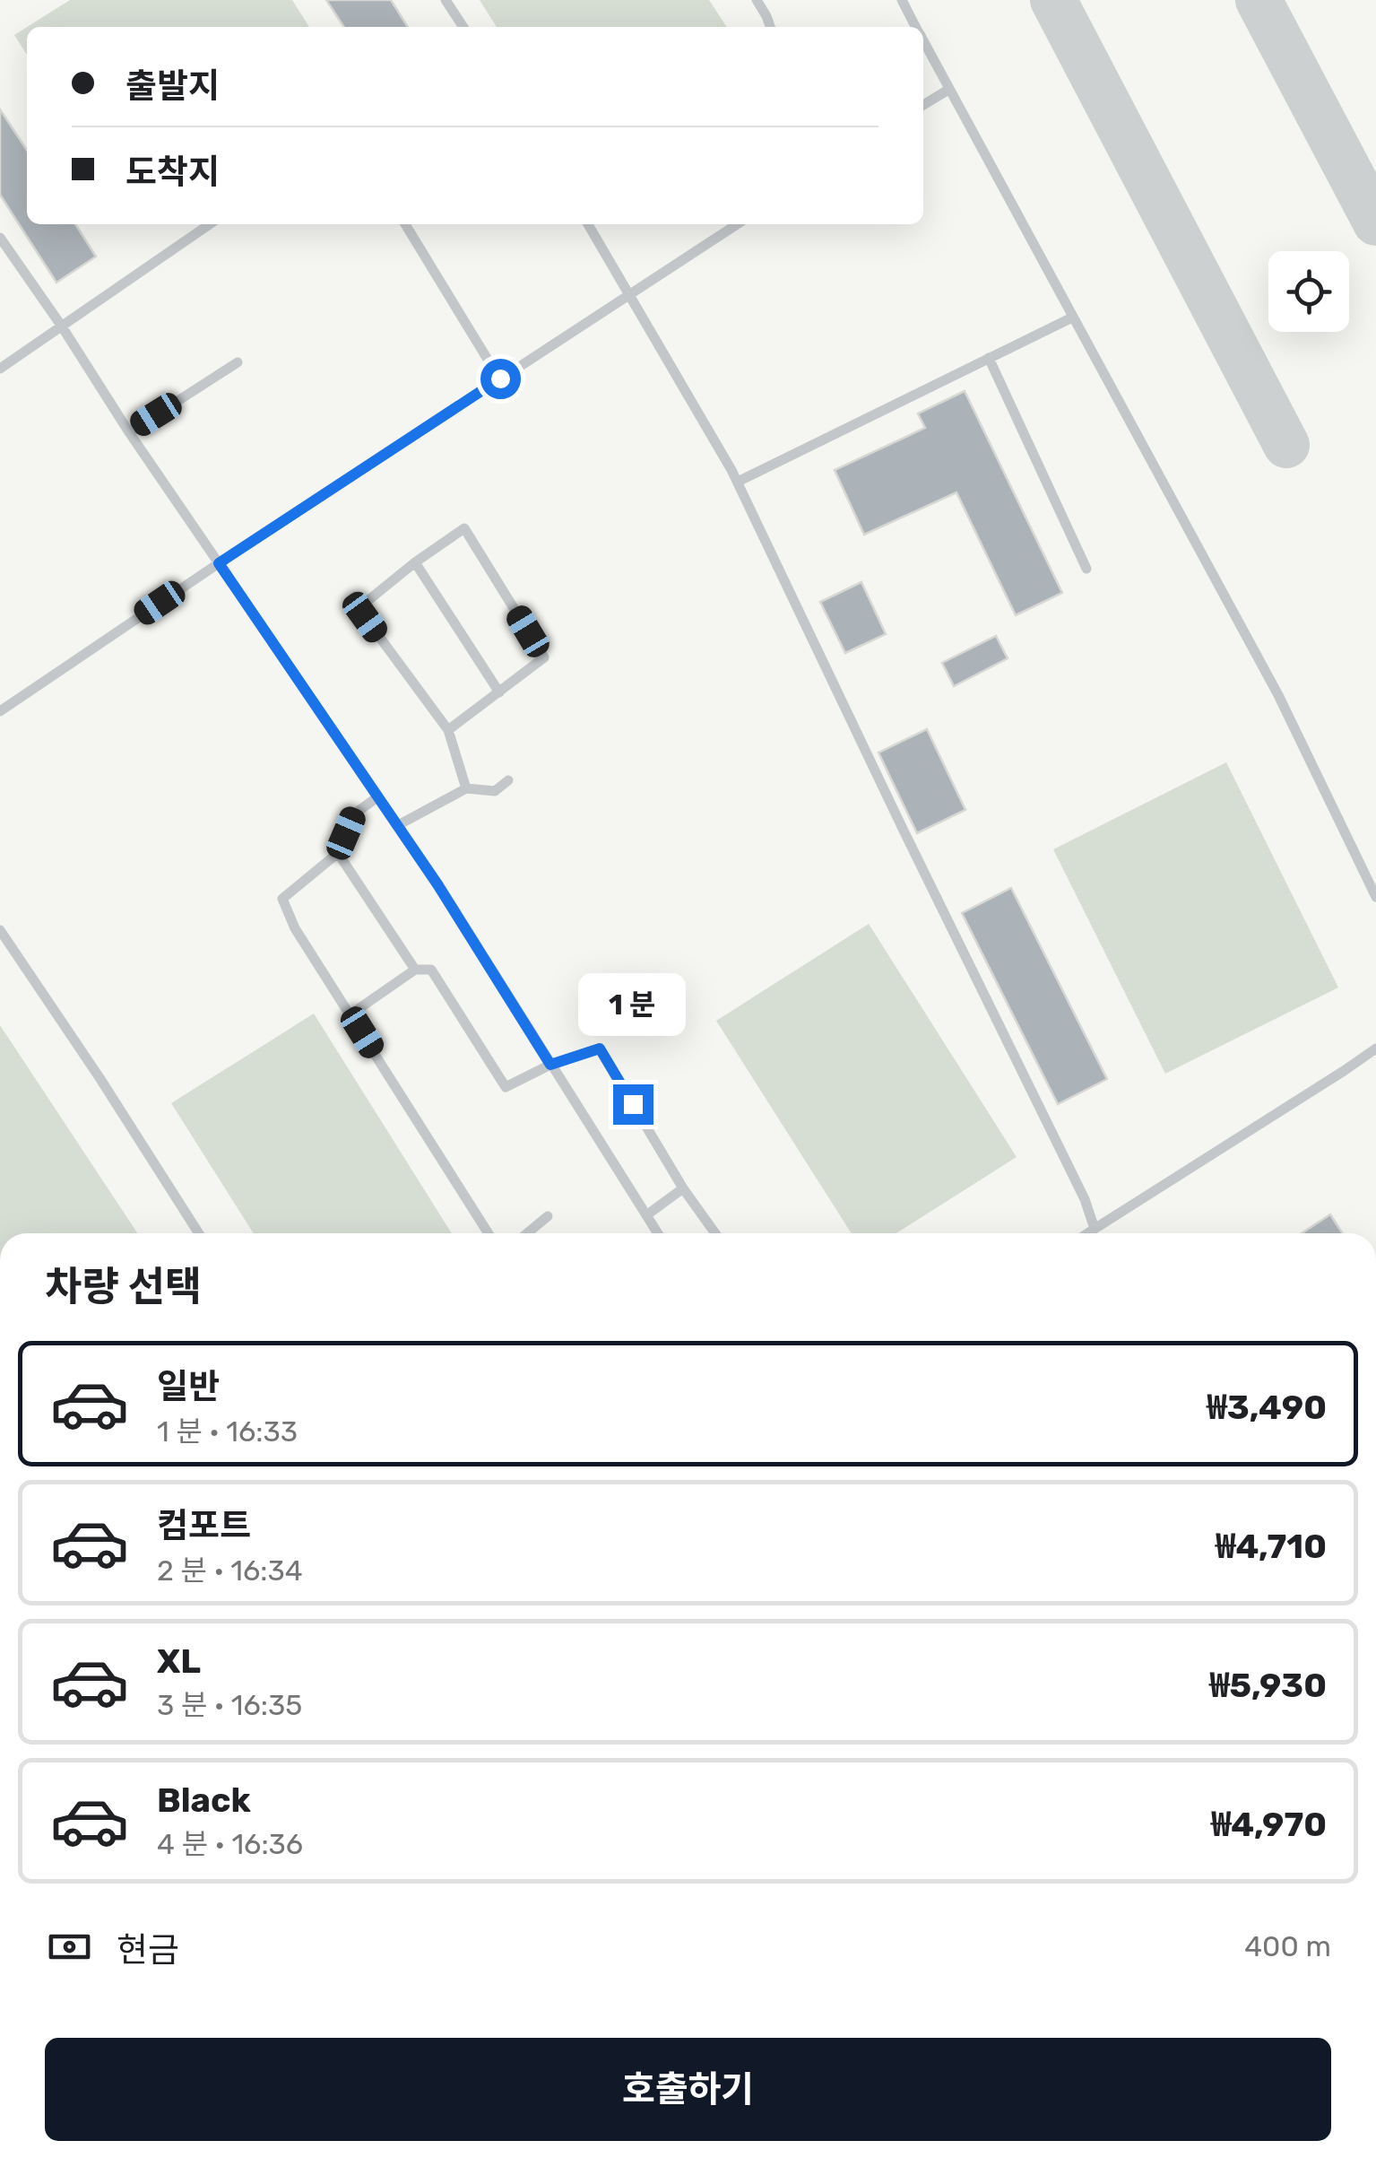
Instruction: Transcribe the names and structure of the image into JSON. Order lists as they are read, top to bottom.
{
  "page": {
    "banner": ["출발지", "도착지"],
    "bubble": "1 분",
    "heading": "차량 선택",
    "list": [
      {
        "name": "일반",
        "note": "1 분 · 16:33",
        "value": "₩3,490"
      },
      {
        "name": "컴포트",
        "note": "2 분 · 16:34",
        "value": "₩4,710"
      },
      {
        "name": "XL",
        "note": "3 분 · 16:35",
        "value": "₩5,930"
      },
      {
        "name": "Black",
        "note": "4 분 · 16:36",
        "value": "₩4,970"
      }
    ],
    "pay": ["현금", "400 m"],
    "buttons": "호출하기"
  }
}
